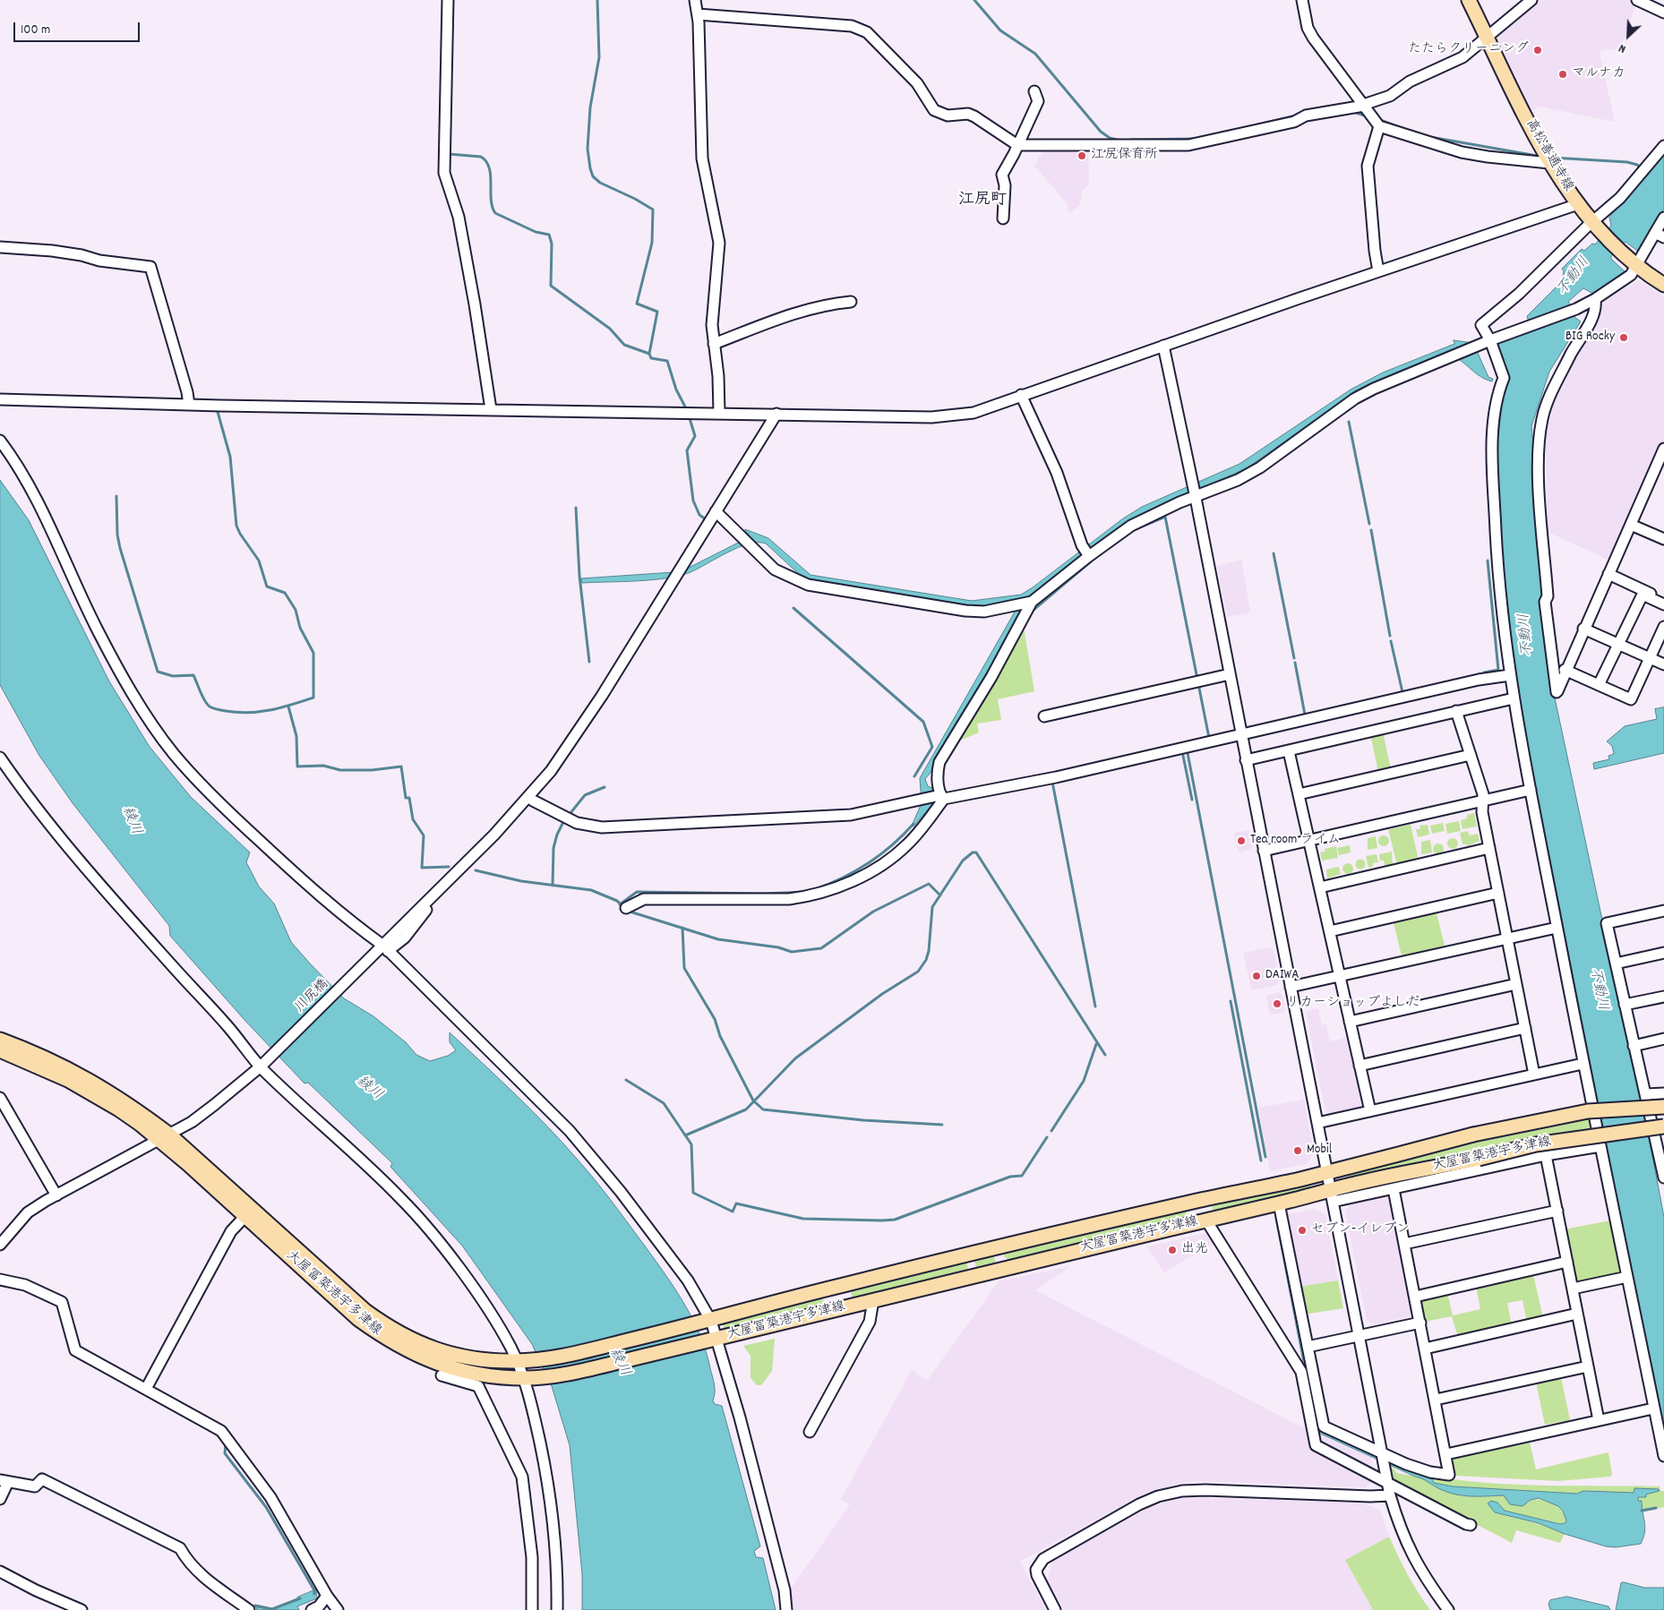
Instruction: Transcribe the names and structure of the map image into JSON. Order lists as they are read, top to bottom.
{
  "streets": {
    "main road": ["高松善通寺線", "大屋冨築港宇多津線"],
    "street": ["川尻橋"]
  },
  "crossings": [
    ["川尻橋", "大屋冨築港宇多津線"]
  ],
  "districts": ["江尻町"],
  "water": ["不動川", "綾川"],
  "places": [
    "たたらクリーニング",
    "マルナカ",
    "江尻保育所",
    "BIG Rocky",
    "Tea room ライム",
    "DAIWA",
    "リカーショップよしだ",
    "Mobil",
    "セブン-イレブン",
    "出光"
  ],
  "scale_bar": "100 m",
  "north": "bottom left"
}
